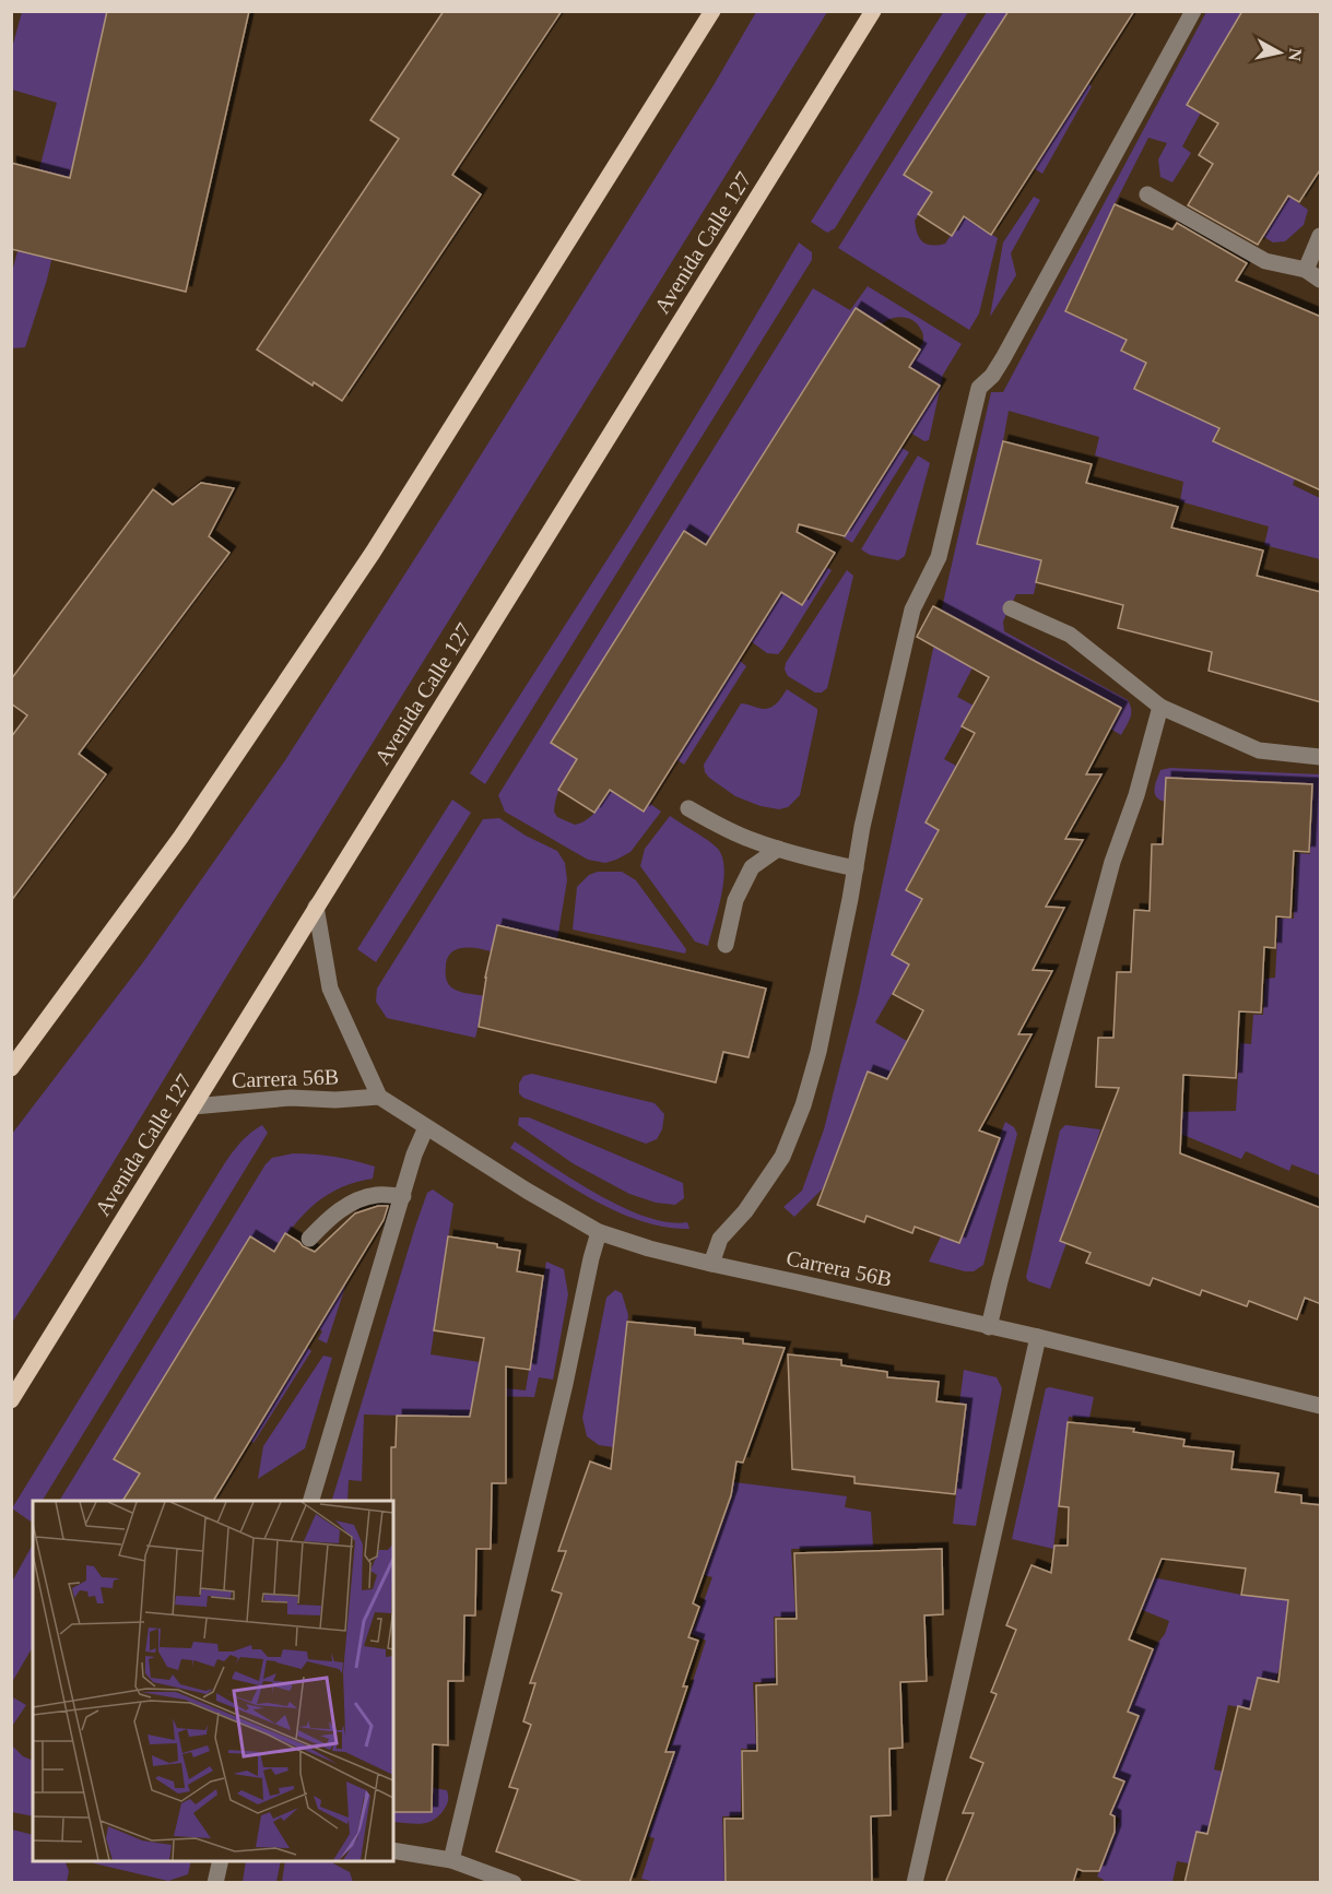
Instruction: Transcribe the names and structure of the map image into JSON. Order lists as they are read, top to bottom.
{
  "streets": {
    "main road": ["Avenida Calle 127"],
    "street": ["Carrera 56B"]
  },
  "crossings": [
    ["Avenida Calle 127", "Carrera 56B"]
  ],
  "north": "right"
}
